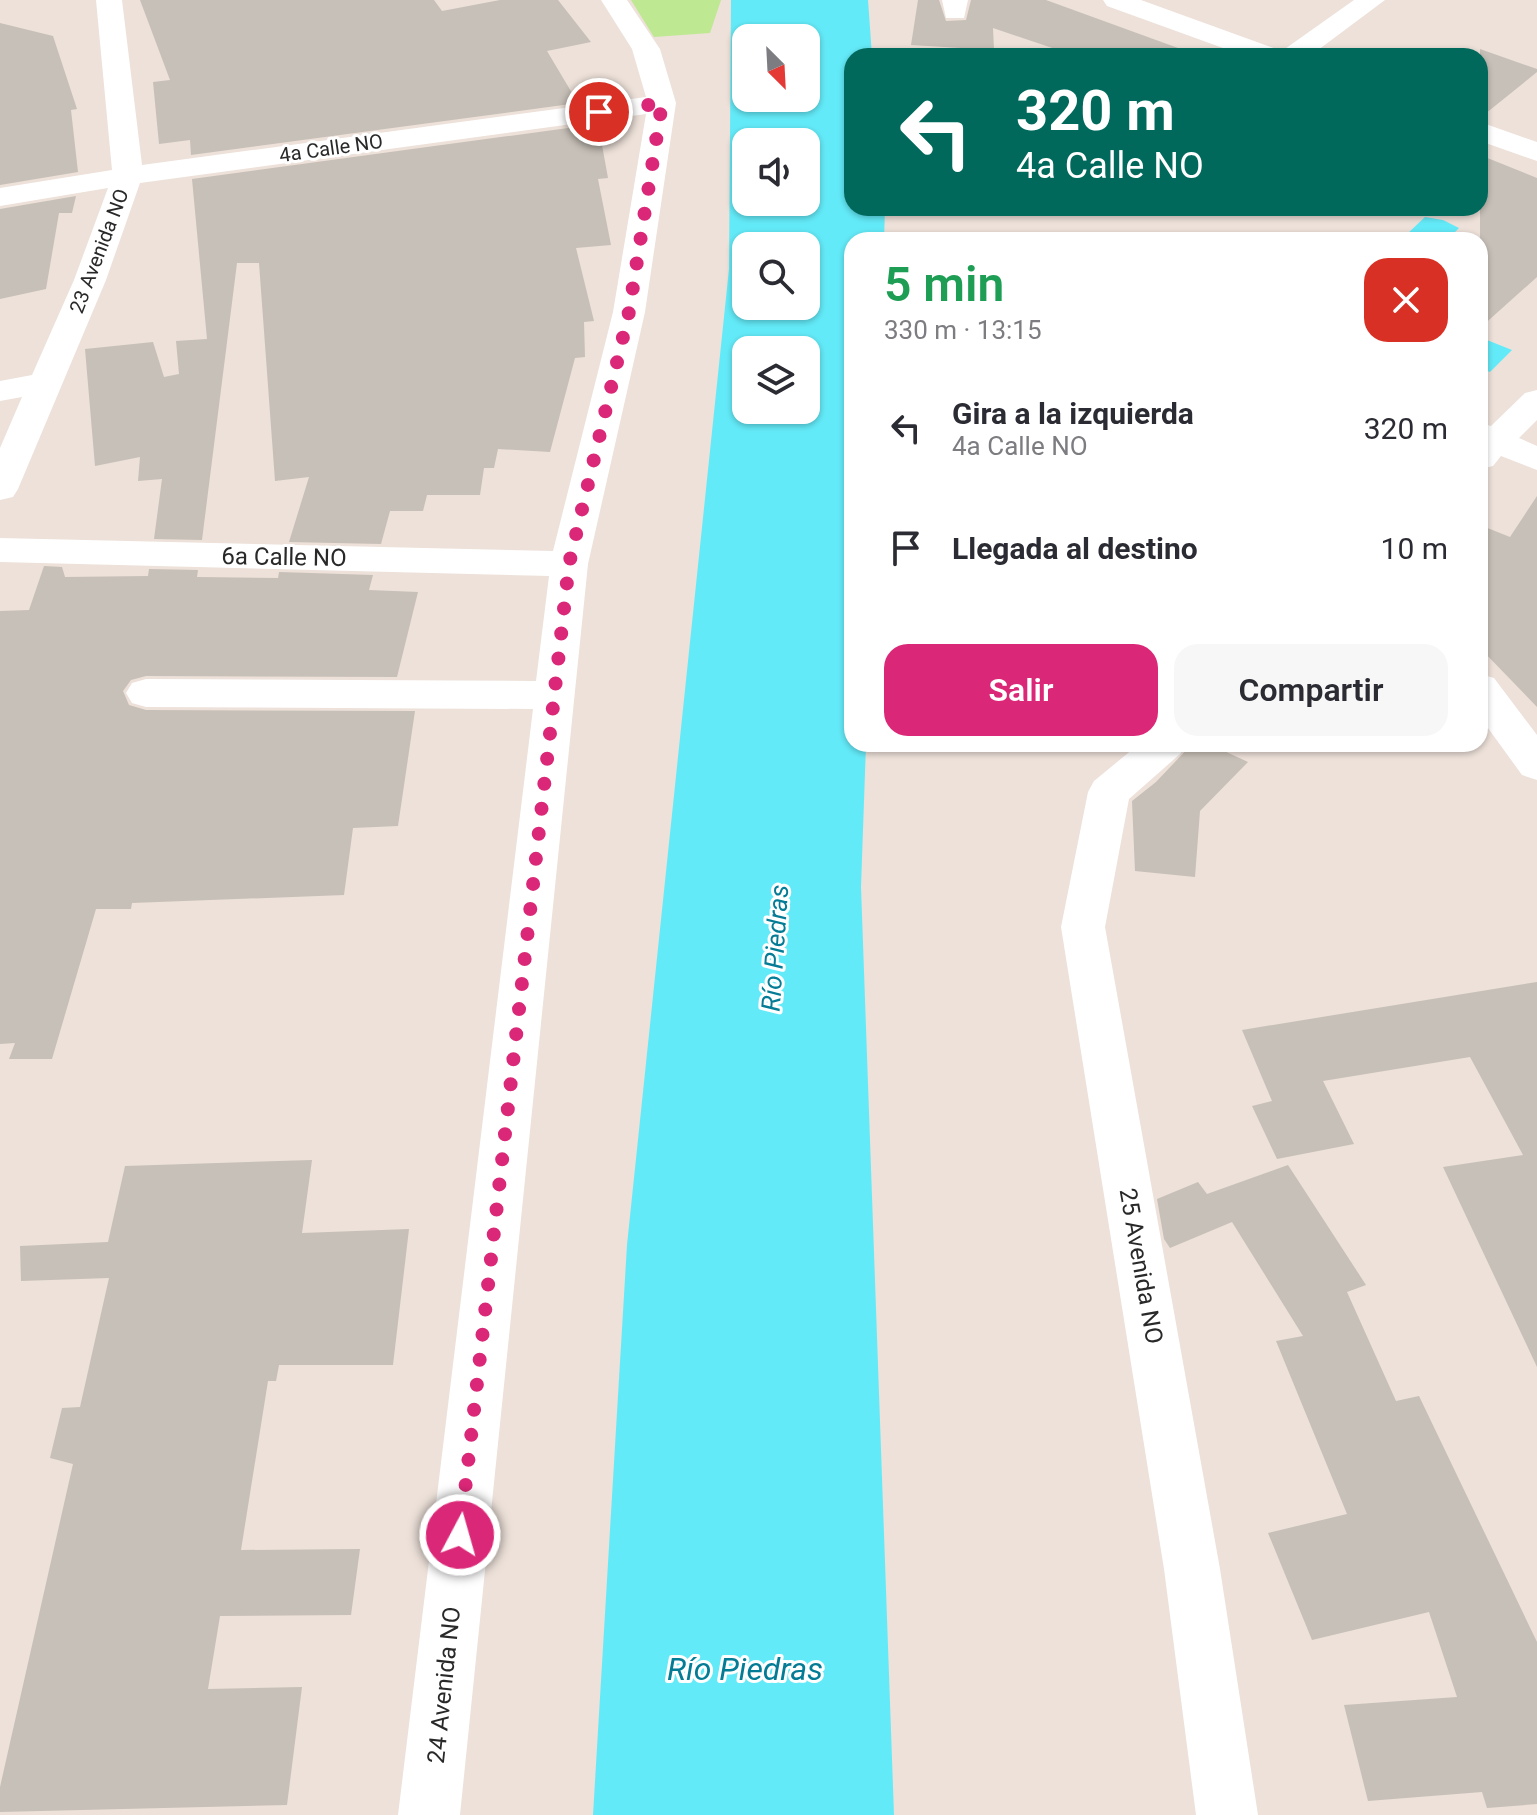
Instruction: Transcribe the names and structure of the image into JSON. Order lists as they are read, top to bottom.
{
  "streets": {
    "street": [
      "4a Calle NO",
      "23 Avenida NO",
      "6a Calle NO",
      "25 Avenida NO",
      "24 Avenida NO"
    ]
  },
  "crossings": [
    ["4a Calle NO", "23 Avenida NO"],
    ["4a Calle NO", "24 Avenida NO"],
    ["6a Calle NO", "24 Avenida NO"]
  ],
  "water": ["Río Piedras"],
  "north": "bottom right",
  "page": {
    "turn": ["320 m", "4a Calle NO"],
    "heading": ["5 min", "330 m · 13:15"],
    "list": [
      {
        "name": "Gira a la izquierda",
        "note": "4a Calle NO",
        "value": "320 m"
      },
      {
        "name": "Llegada al destino",
        "value": "10 m"
      }
    ],
    "buttons": ["Salir", "Compartir"]
  }
}
